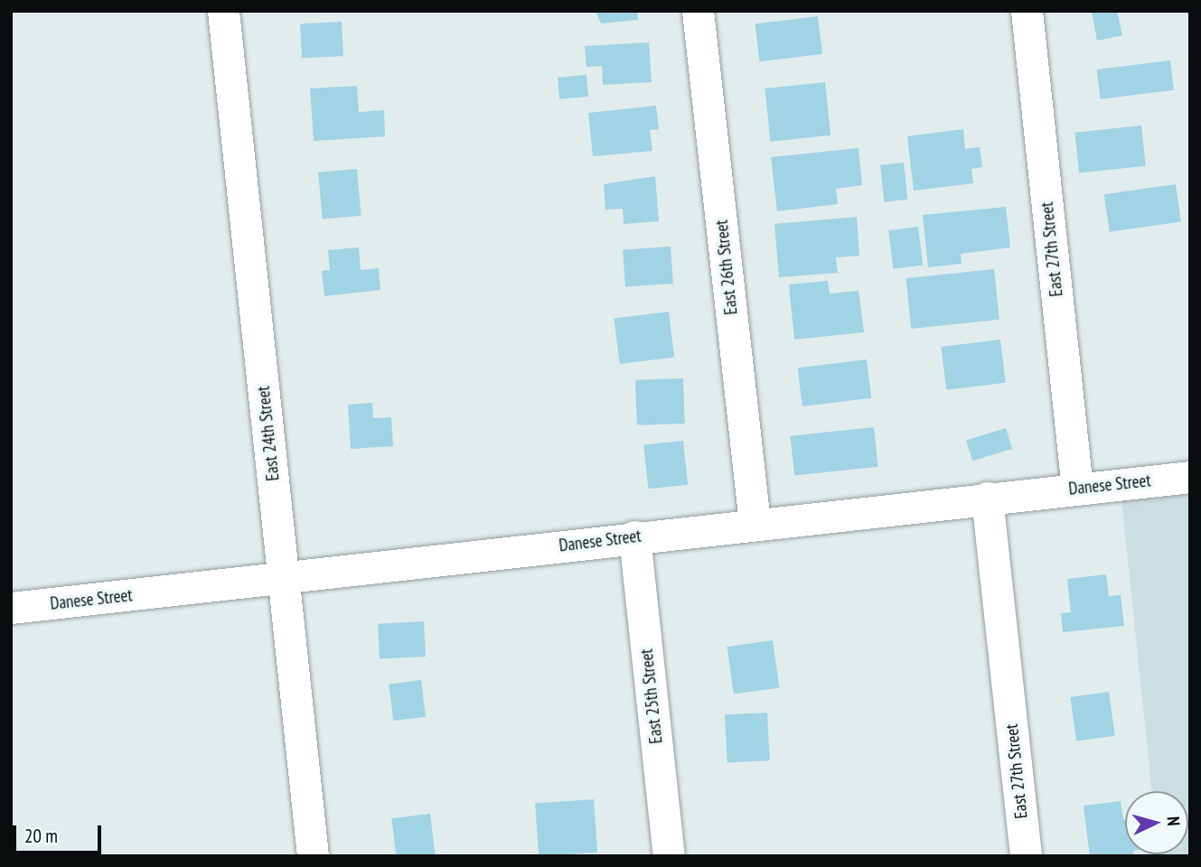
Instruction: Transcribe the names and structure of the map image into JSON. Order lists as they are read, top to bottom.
{
  "streets": {
    "street": [
      "East 27th Street",
      "East 26th Street",
      "East 24th Street",
      "Danese Street",
      "East 25th Street"
    ]
  },
  "crossings": [
    ["East 27th Street", "Danese Street"],
    ["East 26th Street", "Danese Street"],
    ["East 24th Street", "Danese Street"],
    ["Danese Street", "East 25th Street"]
  ],
  "scale_bar": "20 m",
  "north": "right"
}
